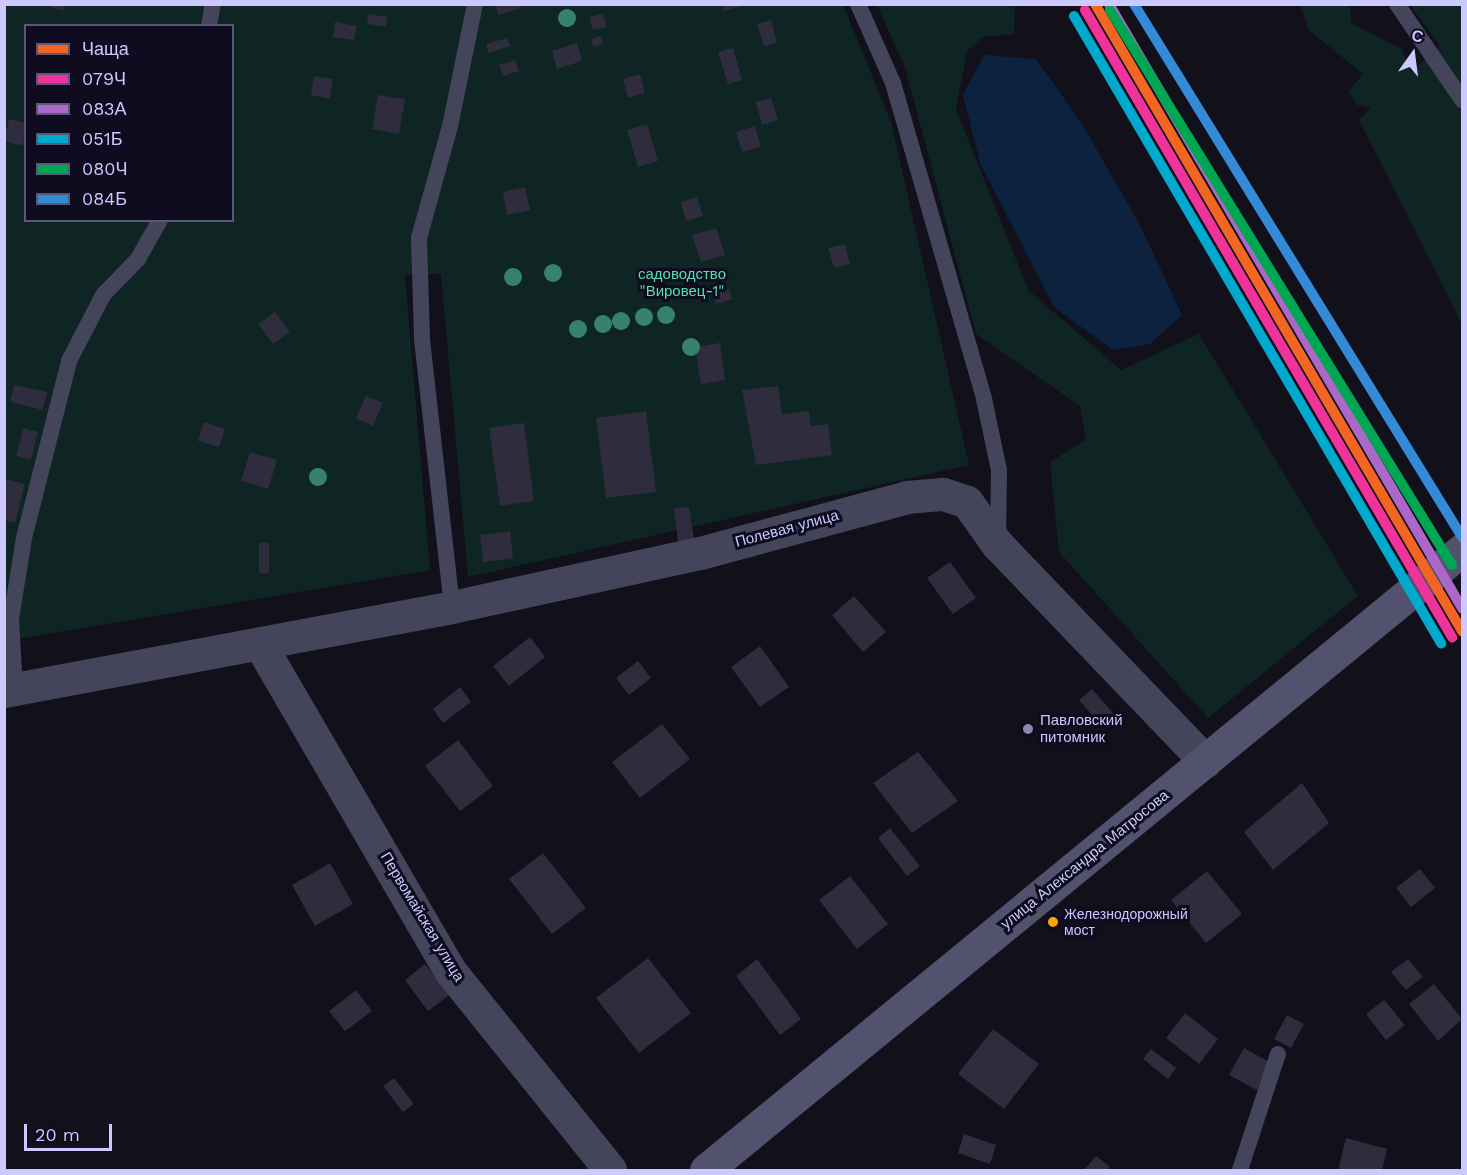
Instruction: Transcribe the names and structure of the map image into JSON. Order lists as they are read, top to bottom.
{
  "streets": {
    "main road": ["улица Александра Матросова"],
    "street": ["Полевая улица", "Первомайская улица"]
  },
  "crossings": [
    ["Полевая улица", "улица Александра Матросова"],
    ["Полевая улица", "Первомайская улица"]
  ],
  "parks": ["садоводство \"Вировец-1\""],
  "places": ["Павловский питомник", "Железнодорожный мост"],
  "lines": [
    "transit line Чаща",
    "transit line 083А",
    "transit line 084Б",
    "transit line 079Ч",
    "transit line 080Ч",
    "transit line 051Б"
  ],
  "legend": [
    "Чаща",
    "079Ч",
    "083А",
    "051Б",
    "080Ч",
    "084Б"
  ],
  "scale_bar": "20 m",
  "north": "top"
}
